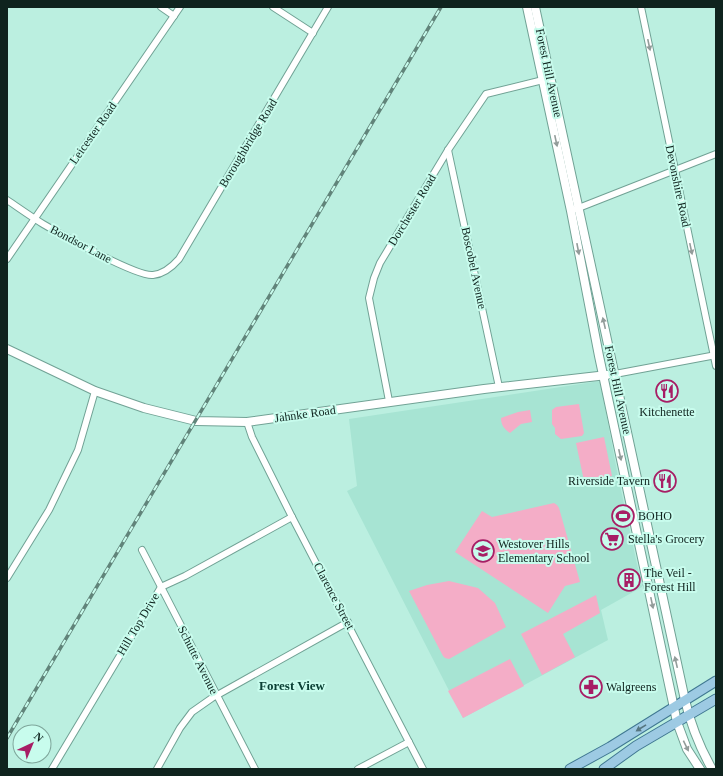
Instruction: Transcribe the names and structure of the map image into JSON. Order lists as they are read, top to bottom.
{
  "streets": {
    "main road": ["Forest Hill Avenue", "Jahnke Road"],
    "street": [
      "Leicester Road",
      "Boroughbridge Road",
      "Devonshire Road",
      "Dorchester Road",
      "Bondsor Lane",
      "Boscobel Avenue",
      "Clarence Street",
      "Hill Top Drive",
      "Schutte Avenue"
    ]
  },
  "crossings": [
    ["Forest Hill Avenue", "Dorchester Road"],
    ["Forest Hill Avenue", "Jahnke Road"],
    ["Leicester Road", "Bondsor Lane"],
    ["Boroughbridge Road", "Bondsor Lane"],
    ["Dorchester Road", "Boscobel Avenue"],
    ["Dorchester Road", "Jahnke Road"],
    ["Boscobel Avenue", "Jahnke Road"],
    ["Jahnke Road", "Clarence Street"],
    ["Clarence Street", "Hill Top Drive"],
    ["Hill Top Drive", "Schutte Avenue"]
  ],
  "one_way": ["Devonshire Road"],
  "districts": ["Forest View"],
  "places": {
    "restaurant": ["Kitchenette", "Riverside Tavern"],
    "sports": ["BOHO"],
    "supermarket": ["Stella's Grocery"],
    "school or university": ["Westover Hills Elementary School"],
    "building": ["The Veil - Forest Hill"],
    "pharmacy": ["Walgreens"]
  },
  "north": "top right"
}
